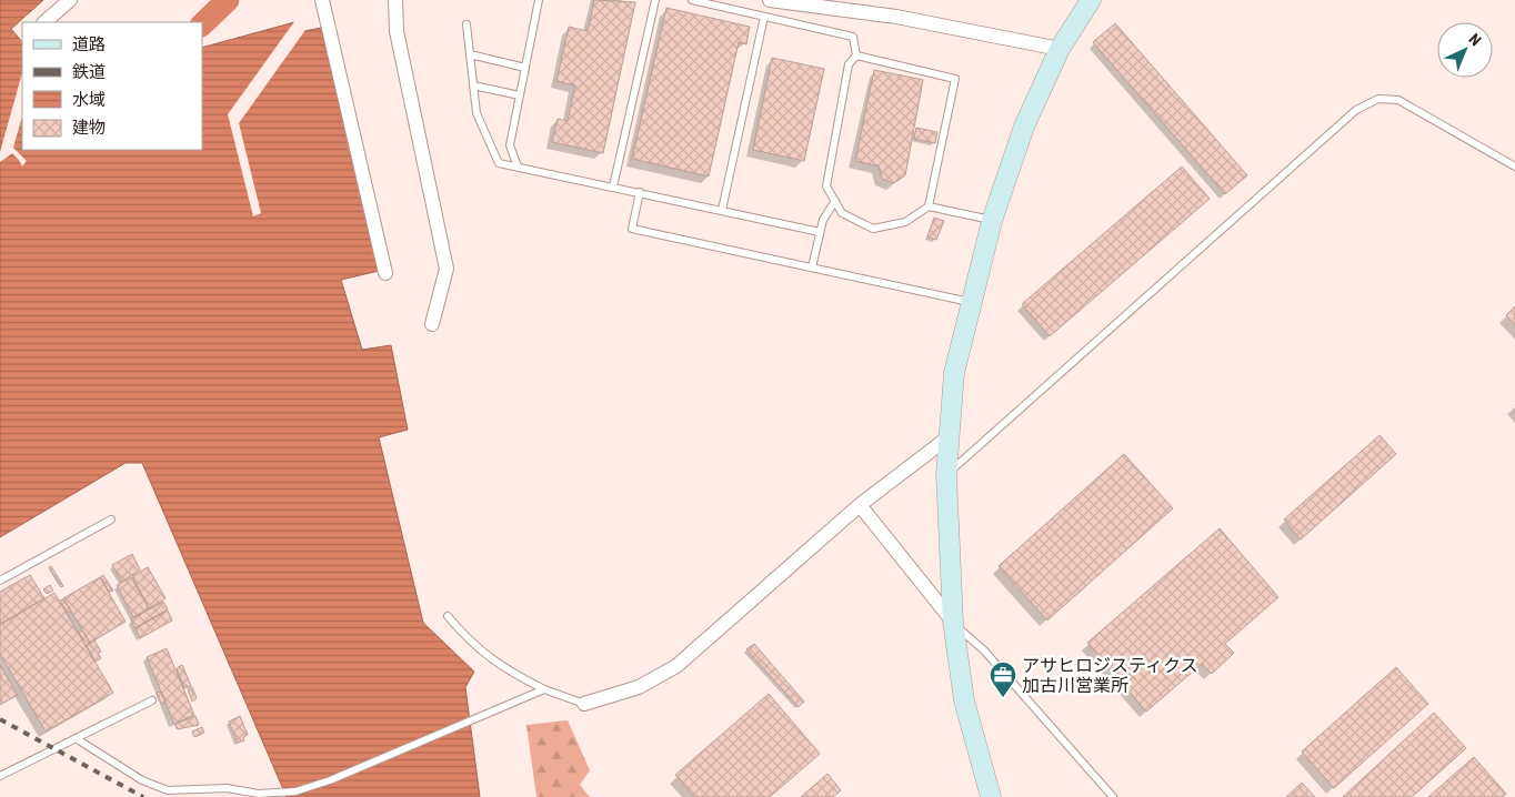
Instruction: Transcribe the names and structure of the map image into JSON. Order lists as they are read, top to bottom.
{
  "places": {
    "office": ["アサヒロジスティクス 加古川営業所"]
  },
  "legend": [
    "道路",
    "鉄道",
    "水域",
    "建物"
  ],
  "north": "top right"
}
